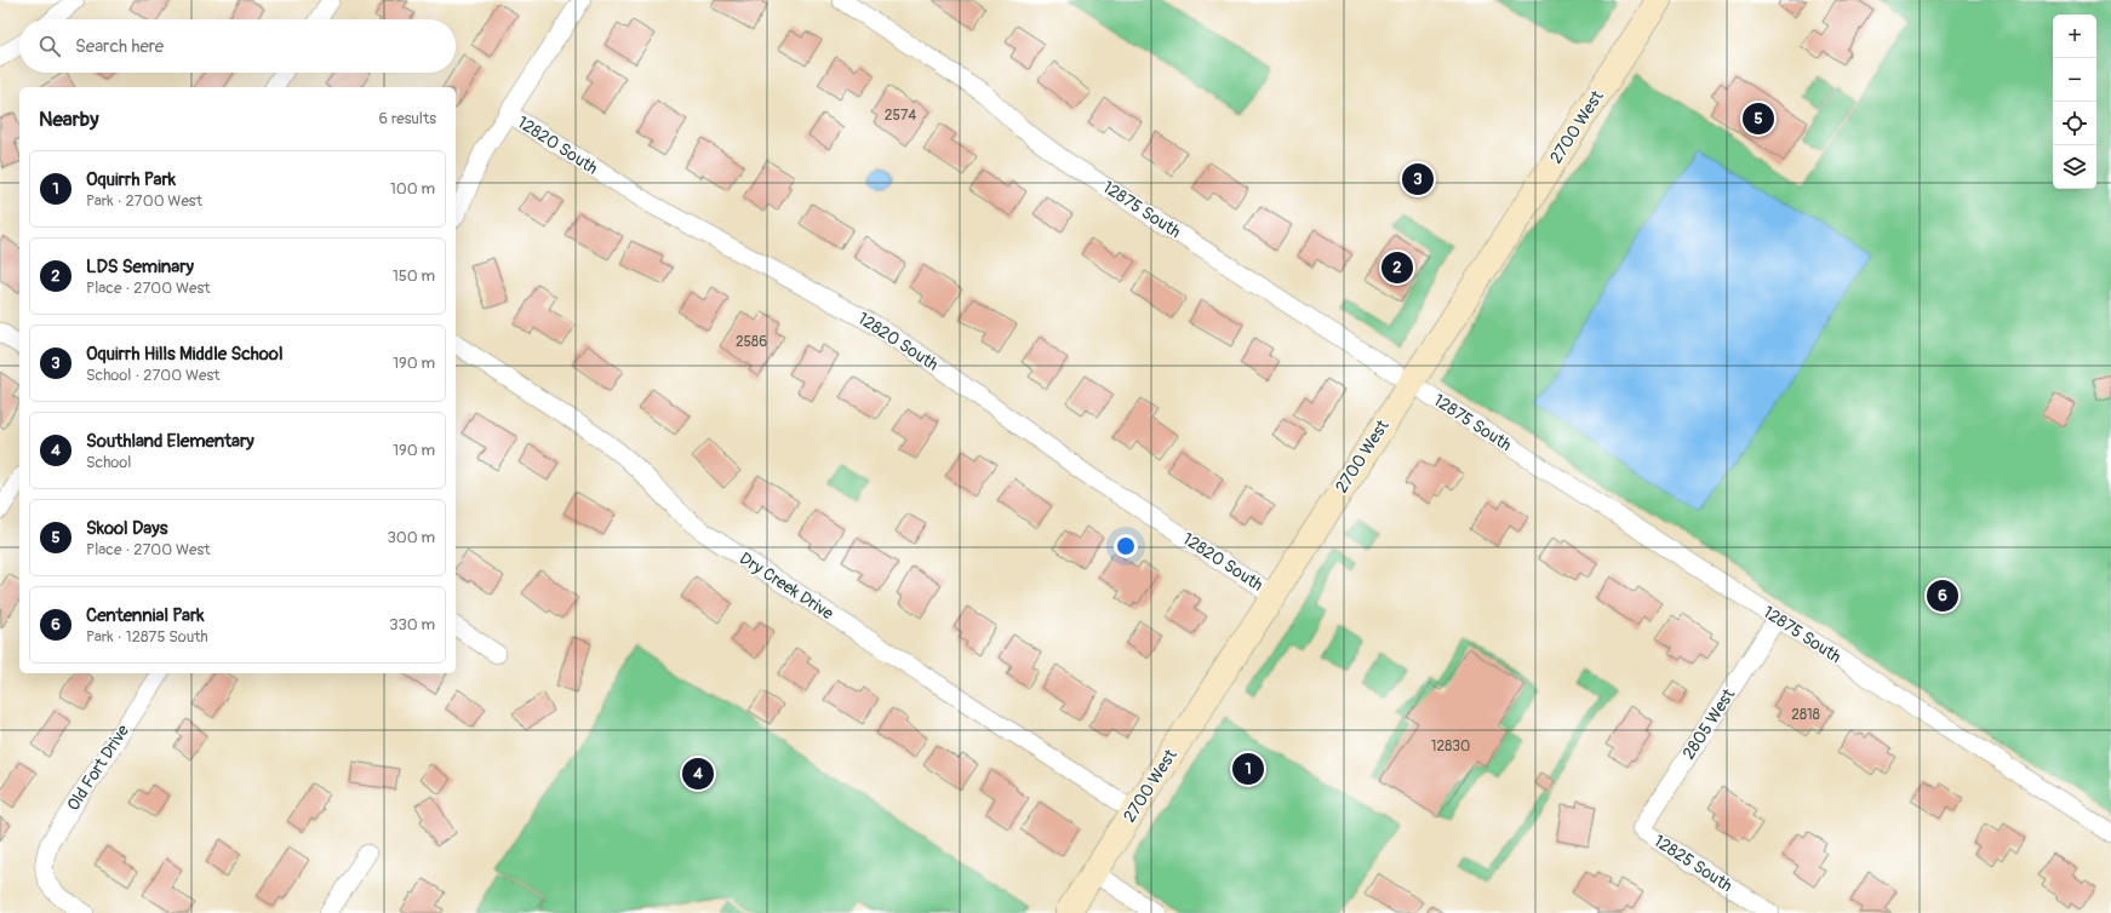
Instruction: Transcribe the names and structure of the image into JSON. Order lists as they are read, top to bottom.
{
  "streets": {
    "main road": ["2700 West"],
    "street": [
      "12820 South",
      "12875 South",
      "Dry Creek Drive",
      "2805 West",
      "Old Fort Drive",
      "12825 South"
    ]
  },
  "crossings": [
    ["2700 West", "12820 South"],
    ["2700 West", "12875 South"],
    ["2700 West", "Dry Creek Drive"],
    ["12875 South", "2805 West"],
    ["2805 West", "12825 South"]
  ],
  "house_numbers": [
    "2574",
    "2586",
    "2818",
    "12830"
  ],
  "page": {
    "map_buttons": ["+", "−"],
    "search": "Search here",
    "heading": ["Nearby", "6 results"],
    "pins": [
      "5",
      "3",
      "2",
      "6",
      "1",
      "4"
    ],
    "list": [
      {
        "mark": "1",
        "name": "Oquirrh Park",
        "note": "Park · 2700 West",
        "value": "100 m"
      },
      {
        "mark": "2",
        "name": "LDS Seminary",
        "note": "Place · 2700 West",
        "value": "150 m"
      },
      {
        "mark": "3",
        "name": "Oquirrh Hills Middle School",
        "note": "School · 2700 West",
        "value": "190 m"
      },
      {
        "mark": "4",
        "name": "Southland Elementary",
        "note": "School",
        "value": "190 m"
      },
      {
        "mark": "5",
        "name": "Skool Days",
        "note": "Place · 2700 West",
        "value": "300 m"
      },
      {
        "mark": "6",
        "name": "Centennial Park",
        "note": "Park · 12875 South",
        "value": "330 m"
      }
    ]
  }
}
